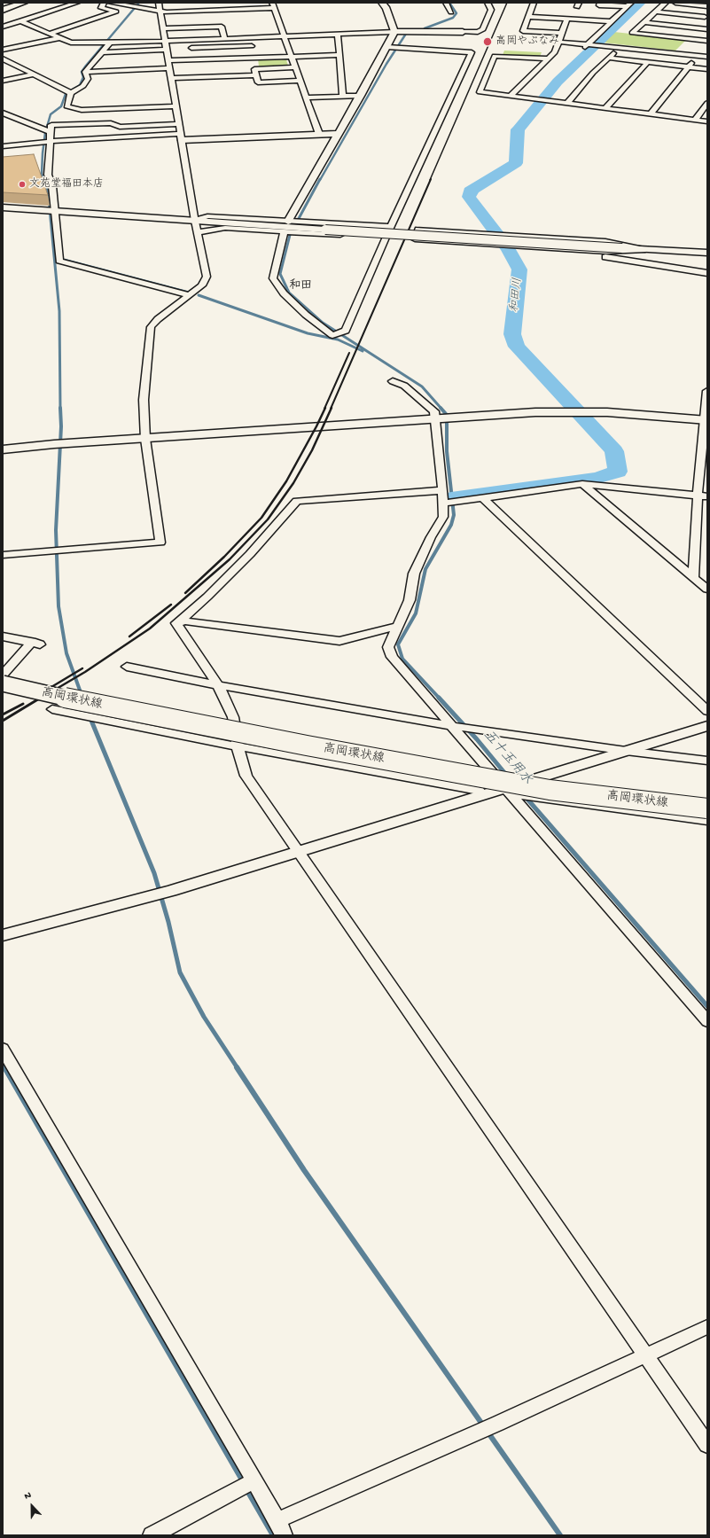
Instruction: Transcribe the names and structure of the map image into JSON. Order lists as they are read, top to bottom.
{
  "streets": {
    "main road": ["高岡環状線"]
  },
  "districts": ["和田"],
  "water": ["和田川", "五十玉用水"],
  "places": ["高岡やぶなみ", "文苑堂福田本店"],
  "north": "top"
}
